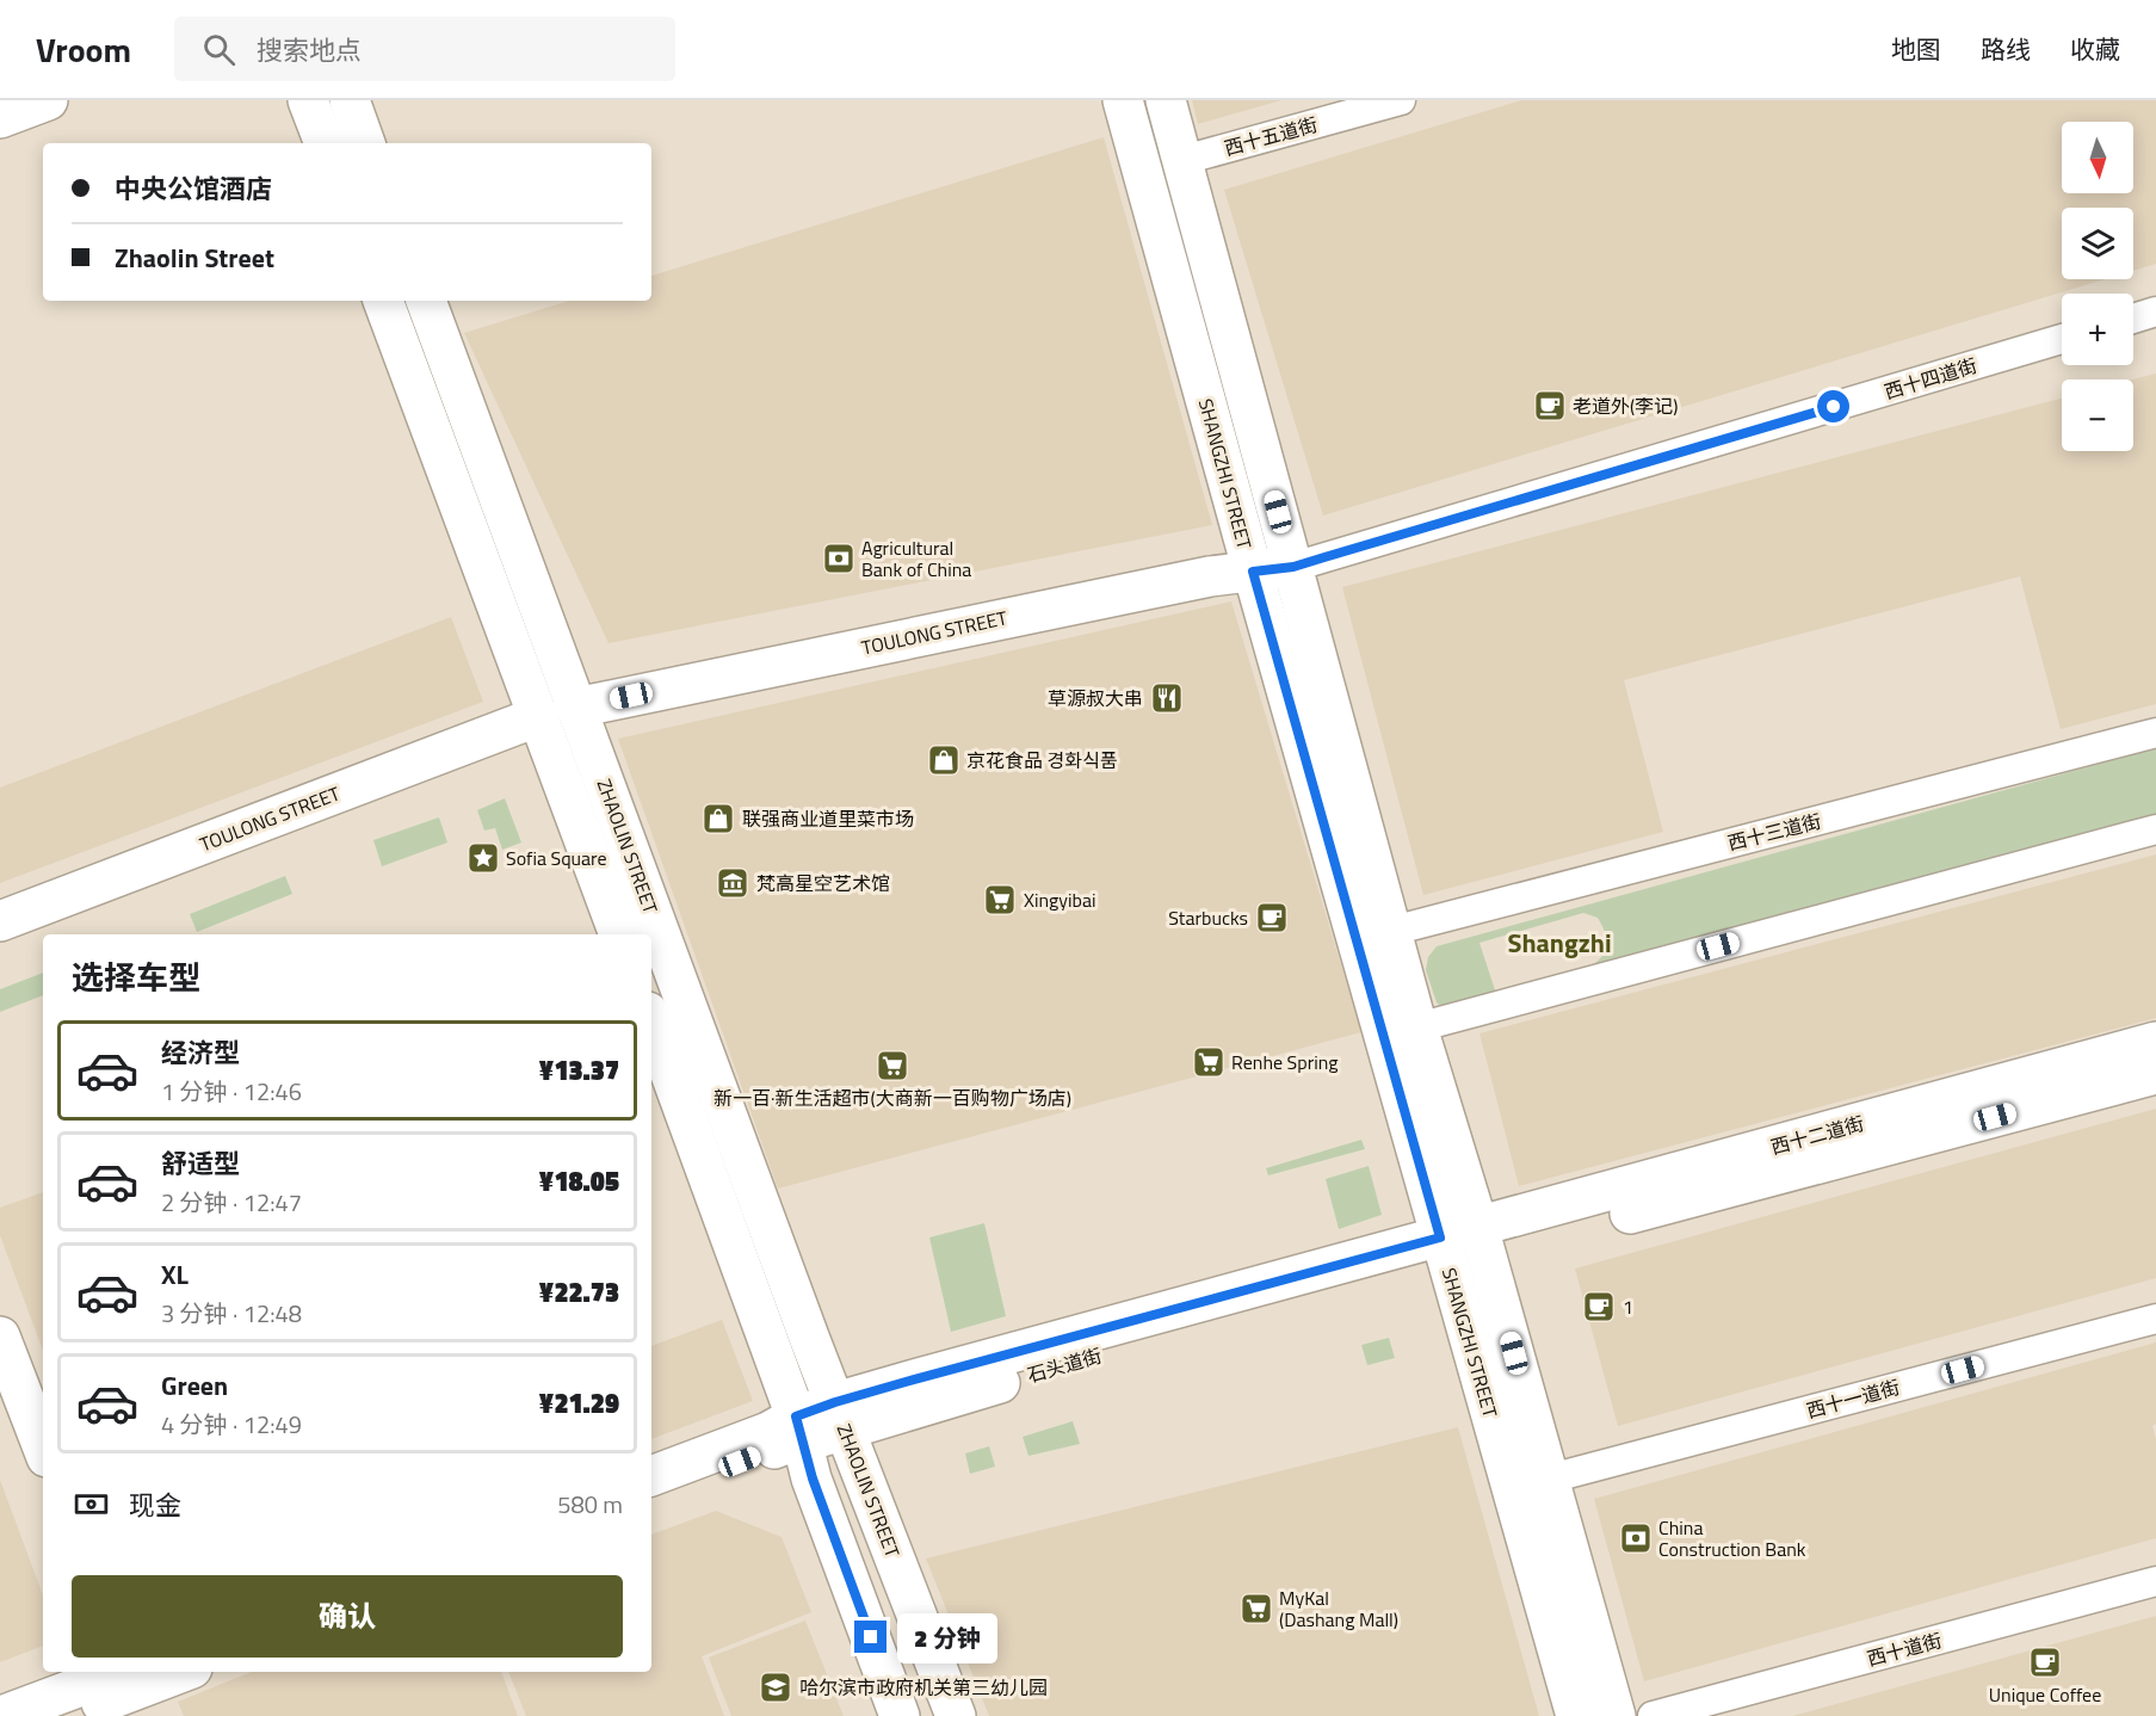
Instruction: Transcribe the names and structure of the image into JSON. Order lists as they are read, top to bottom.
{
  "streets": {
    "main road": [
      "SHANGZHI STREET",
      "TOULONG STREET",
      "ZHAOLIN STREET",
      "西十二道街"
    ],
    "street": [
      "西十五道街",
      "西十四道街",
      "西十三道街",
      "西十一道街",
      "西十道街"
    ]
  },
  "crossings": [
    ["西十五道街", "SHANGZHI STREET"],
    ["西十四道街", "SHANGZHI STREET"],
    ["西十四道街", "TOULONG STREET"],
    ["SHANGZHI STREET", "TOULONG STREET"],
    ["SHANGZHI STREET", "西十三道街"],
    ["SHANGZHI STREET", "西十二道街"],
    ["SHANGZHI STREET", "西十一道街"],
    ["TOULONG STREET", "ZHAOLIN STREET"]
  ],
  "districts": ["Shangzhi"],
  "places": {
    "cafe": [
      "老道外(李记)",
      "Starbucks",
      "1",
      "Unique Coffee"
    ],
    "bank": ["Agricultural Bank of China", "China Construction Bank"],
    "restaurant": ["草源叔大串"],
    "shop": ["京花食品 경화식품", "联强商业道里菜市场"],
    "place": ["Sofia Square"],
    "museum": ["梵高星空艺术馆"],
    "supermarket": [
      "Xingyibai",
      "Renhe Spring",
      "新一百·新生活超市(大商新一百购物广场店)",
      "MyKal (Dashang Mall)"
    ],
    "school or university": ["哈尔滨市政府机关第三幼儿园"]
  },
  "north": "bottom",
  "page": {
    "header": "Vroom",
    "search": "搜索地点",
    "nav": ["地图", "路线", "收藏"],
    "map_buttons": ["+", "−"],
    "banner": ["中央公馆酒店", "Zhaolin Street"],
    "heading": "选择车型",
    "list": [
      {
        "name": "经济型",
        "note": "1 分钟 · 12:46",
        "value": "¥13.37"
      },
      {
        "name": "舒适型",
        "note": "2 分钟 · 12:47",
        "value": "¥18.05"
      },
      {
        "name": "XL",
        "note": "3 分钟 · 12:48",
        "value": "¥22.73"
      },
      {
        "name": "Green",
        "note": "4 分钟 · 12:49",
        "value": "¥21.29"
      }
    ],
    "pay": ["现金", "580 m"],
    "buttons": "确认",
    "bubble": "2 分钟"
  }
}
